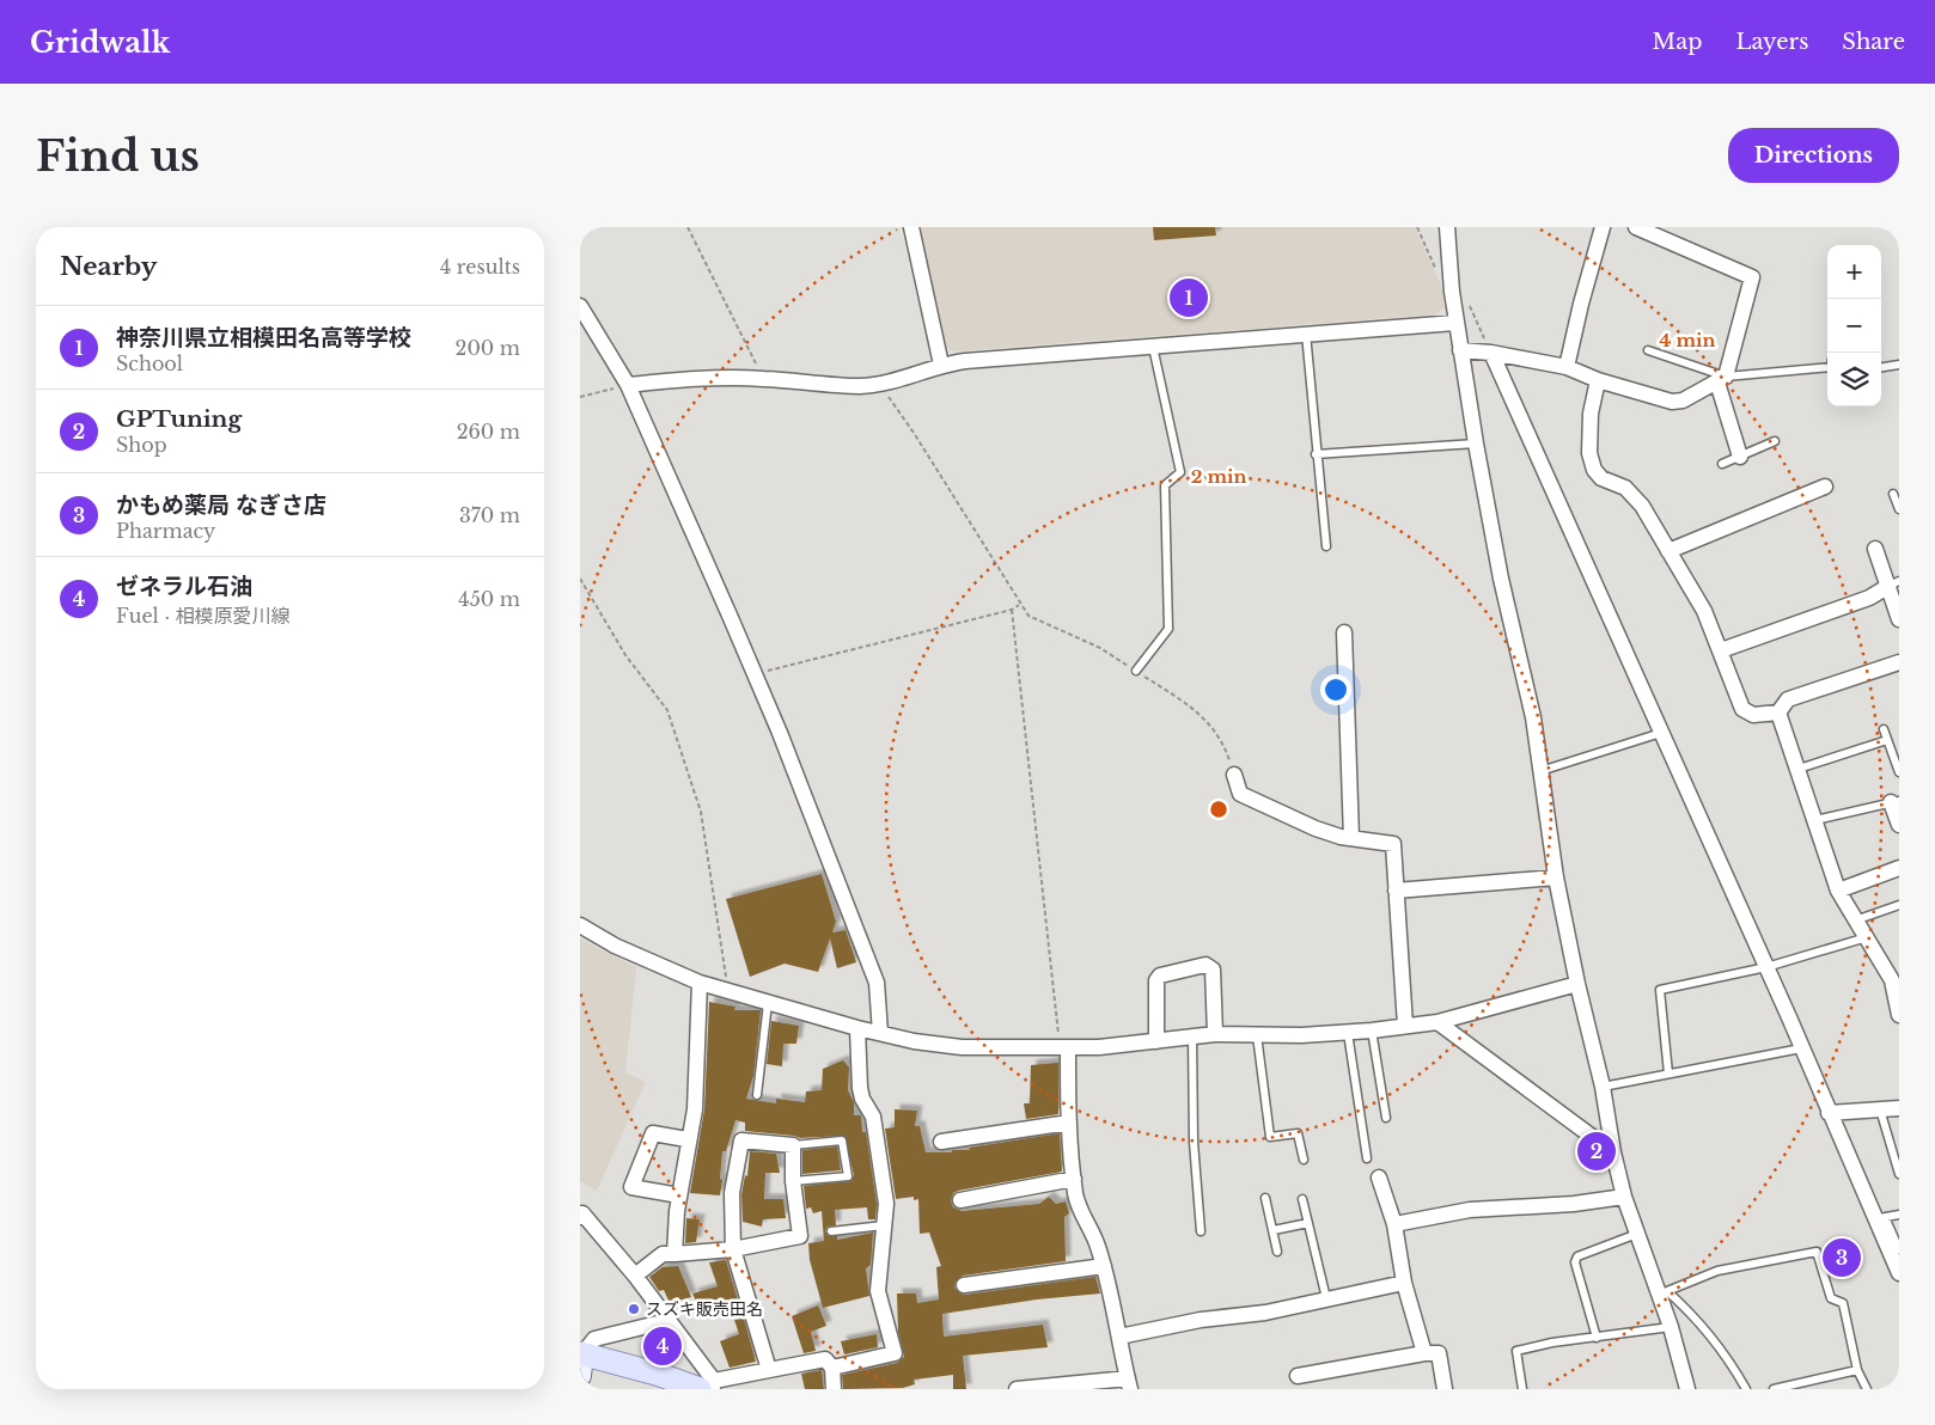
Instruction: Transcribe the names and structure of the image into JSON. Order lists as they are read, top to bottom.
{
  "places": ["スズキ販売田名"],
  "page": {
    "header": "Gridwalk",
    "nav": ["Map", "Layers", "Share"],
    "buttons": "Directions",
    "title": "Find us",
    "heading": ["Nearby", "4 results"],
    "map_buttons": ["+", "−"],
    "pins": [
      "1",
      "2",
      "3",
      "4"
    ],
    "list": [
      {
        "mark": "1",
        "name": "神奈川県立相模田名高等学校",
        "note": "School",
        "value": "200 m"
      },
      {
        "mark": "2",
        "name": "GPTuning",
        "note": "Shop",
        "value": "260 m"
      },
      {
        "mark": "3",
        "name": "かもめ薬局 なぎさ店",
        "note": "Pharmacy",
        "value": "370 m"
      },
      {
        "mark": "4",
        "name": "ゼネラル石油",
        "note": "Fuel · 相模原愛川線",
        "value": "450 m"
      }
    ]
  },
  "rings": ["4 min", "2 min"]
}
